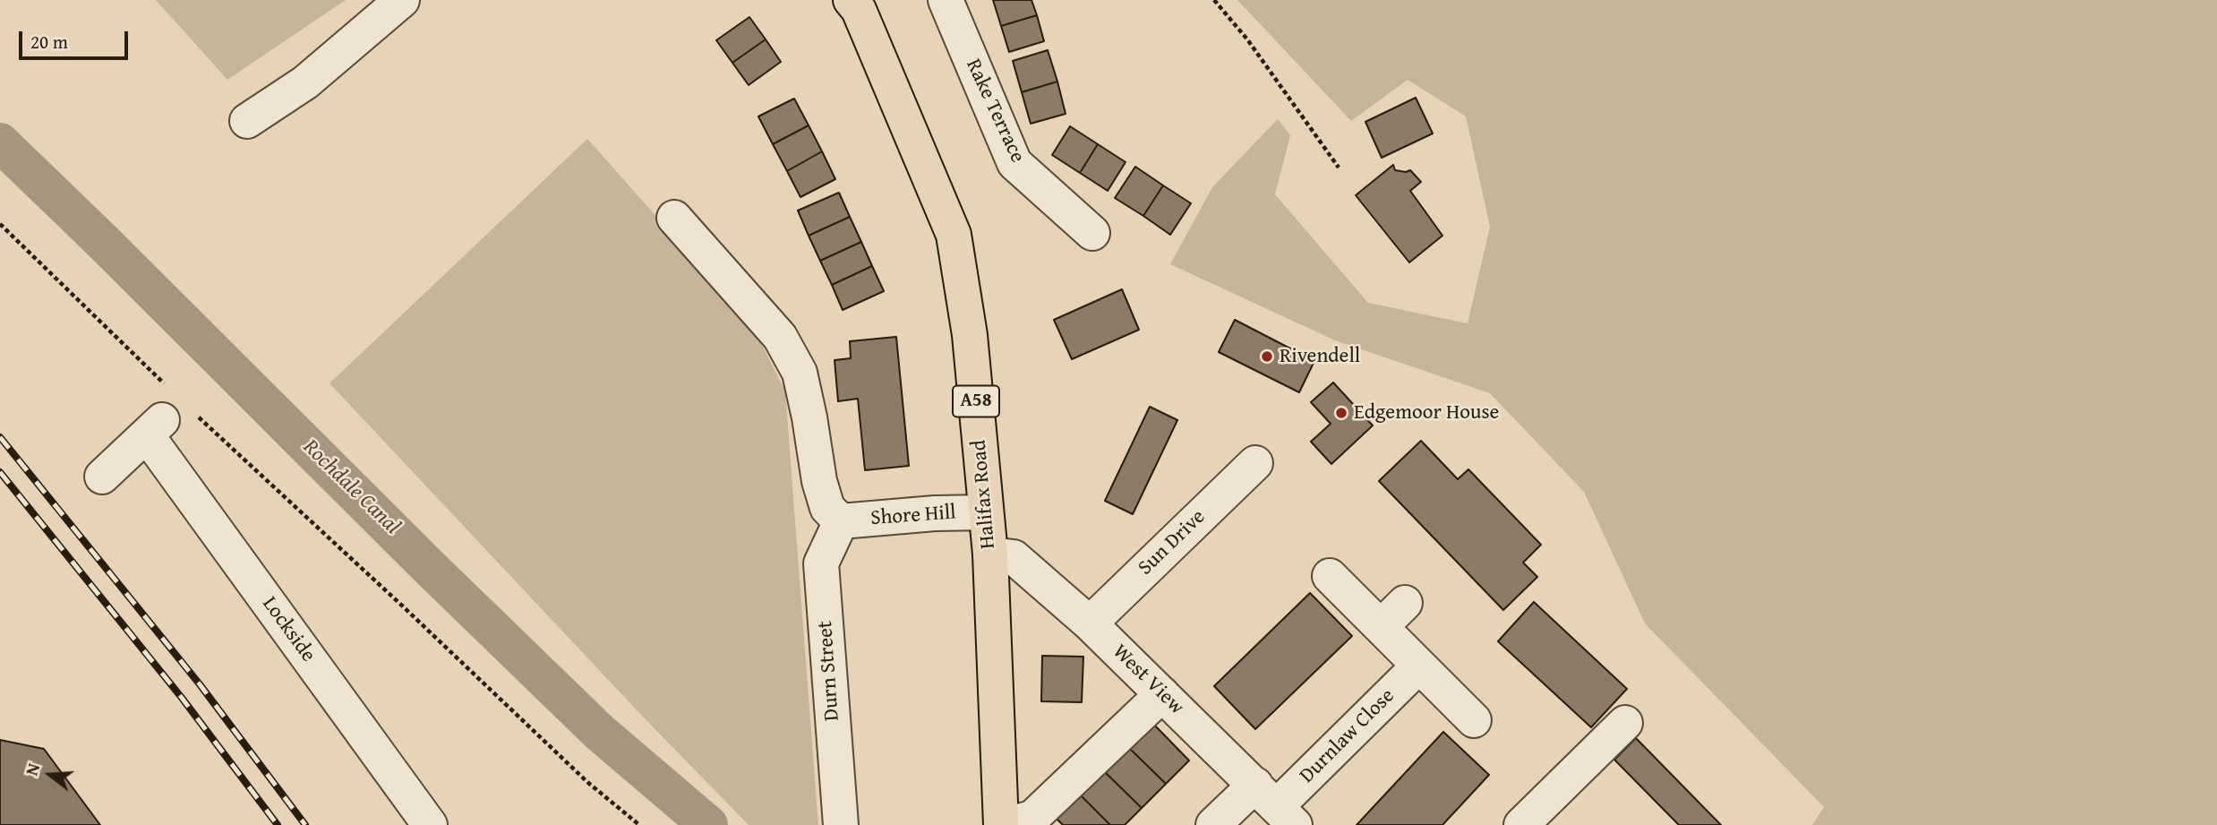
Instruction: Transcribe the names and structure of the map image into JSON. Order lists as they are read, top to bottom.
{
  "streets": {
    "main road": ["A58", "Halifax Road"],
    "street": [
      "Rake Terrace",
      "Shore Hill",
      "Sun Drive",
      "Lockside",
      "Durn Street",
      "West View",
      "Durnlaw Close"
    ]
  },
  "crossings": [
    ["Halifax Road", "Shore Hill"],
    ["Halifax Road", "West View"],
    ["Shore Hill", "Durn Street"],
    ["Sun Drive", "West View"],
    ["West View", "Durnlaw Close"]
  ],
  "water": ["Rochdale Canal"],
  "places": ["Rivendell", "Edgemoor House"],
  "scale_bar": "20 m",
  "north": "left"
}
